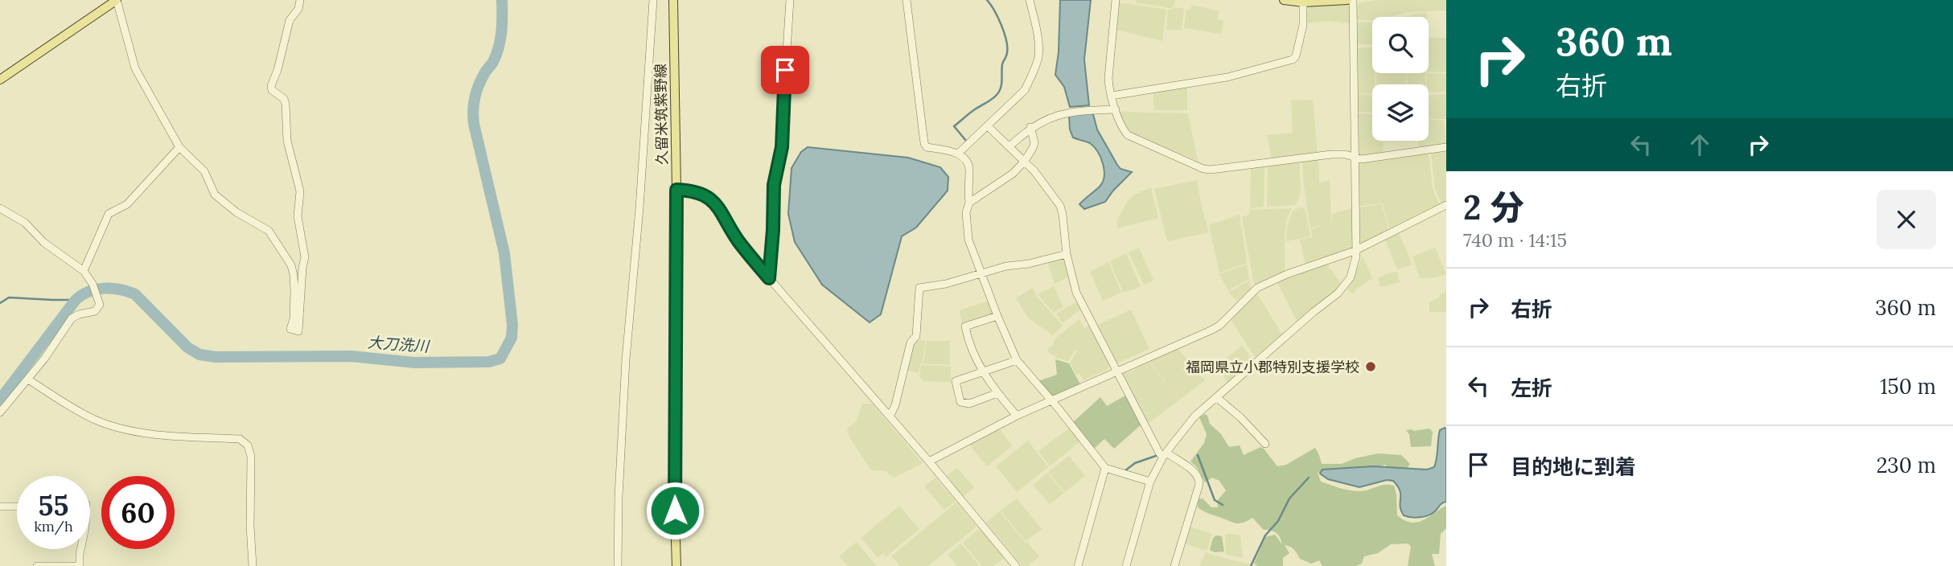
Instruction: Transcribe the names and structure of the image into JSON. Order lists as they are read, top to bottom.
{
  "streets": {
    "main road": ["久留米筑紫野線"]
  },
  "water": ["大刀洗川"],
  "places": ["福岡県立小郡特別支援学校"],
  "page": {
    "turn": ["360 m", "右折"],
    "heading": ["2 分", "740 m · 14:15"],
    "list": [
      {
        "name": "右折",
        "value": "360 m"
      },
      {
        "name": "左折",
        "value": "150 m"
      },
      {
        "name": "目的地に到着",
        "value": "230 m"
      }
    ],
    "speed": "55 km/h",
    "limit": "60"
  }
}
